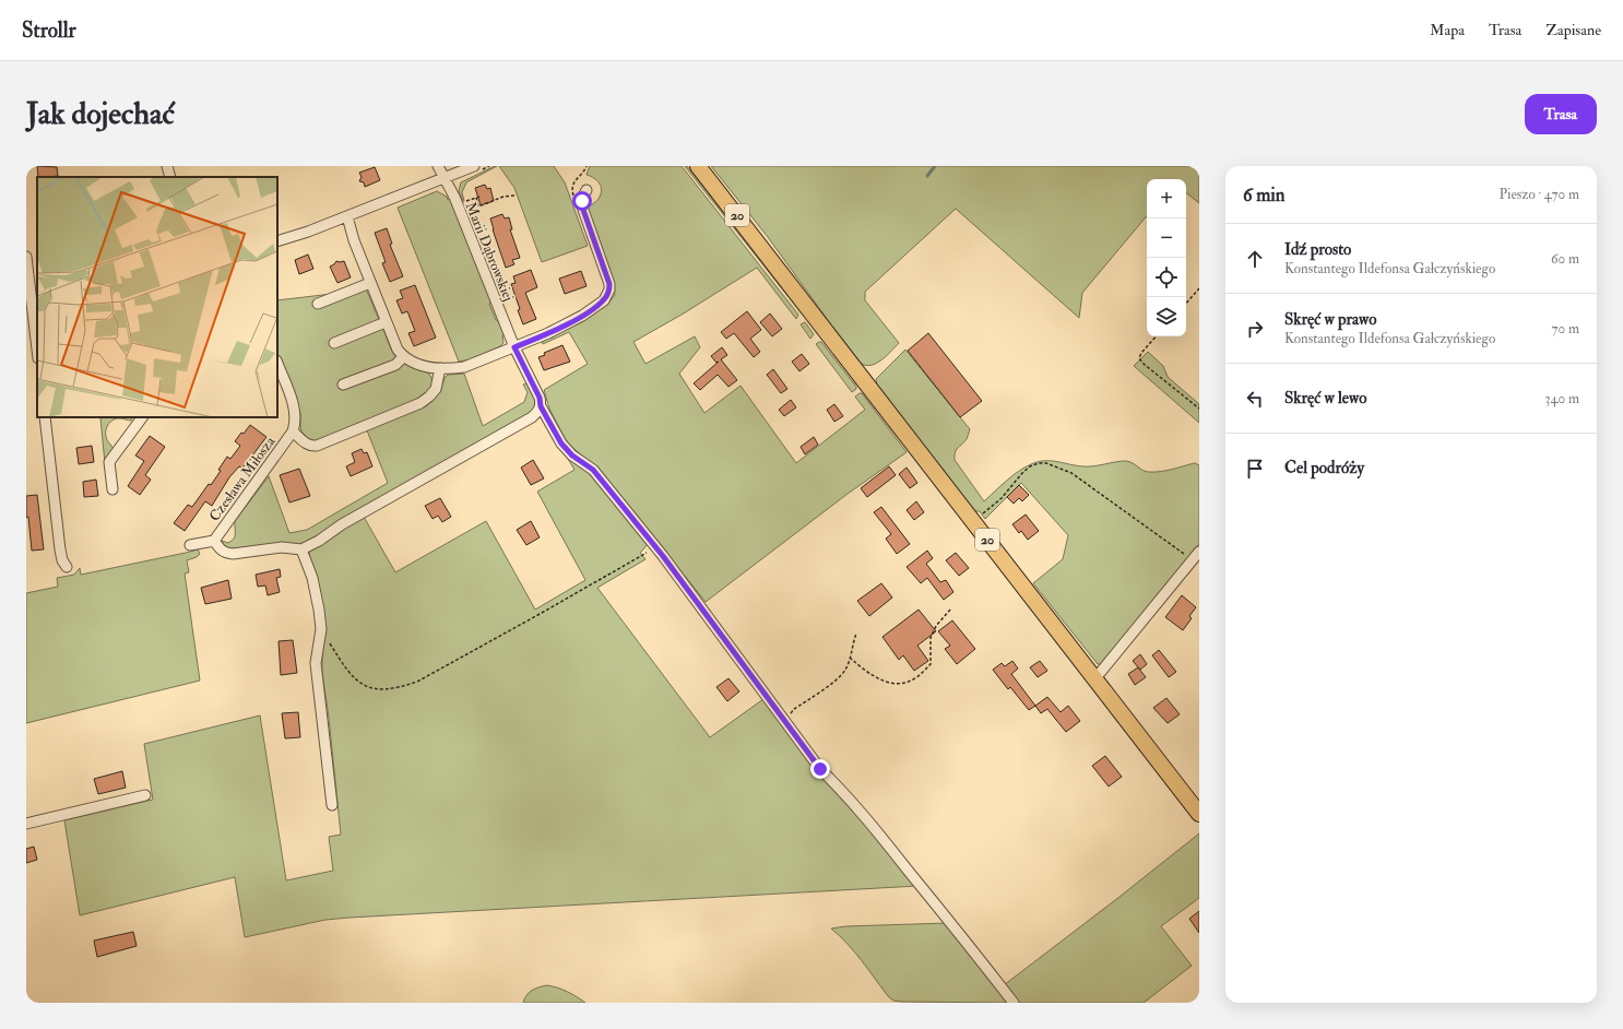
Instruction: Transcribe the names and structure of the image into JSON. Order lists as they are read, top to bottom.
{
  "streets": {
    "main road": ["20"],
    "street": ["Marii Dąbrowskiej", "Czesława Miłosza"]
  },
  "page": {
    "header": "Strollr",
    "nav": ["Mapa", "Trasa", "Zapisane"],
    "buttons": "Trasa",
    "title": "Jak dojechać",
    "heading": ["6 min", "Pieszo · 470 m"],
    "map_buttons": ["+", "−"],
    "list": [
      ["Idź prosto", "Konstantego Ildefonsa Gałczyńskiego", "60 m"],
      ["Skręć w prawo", "Konstantego Ildefonsa Gałczyńskiego", "70 m"],
      ["Skręć w lewo", "340 m"],
      "Cel podróży"
    ]
  }
}
